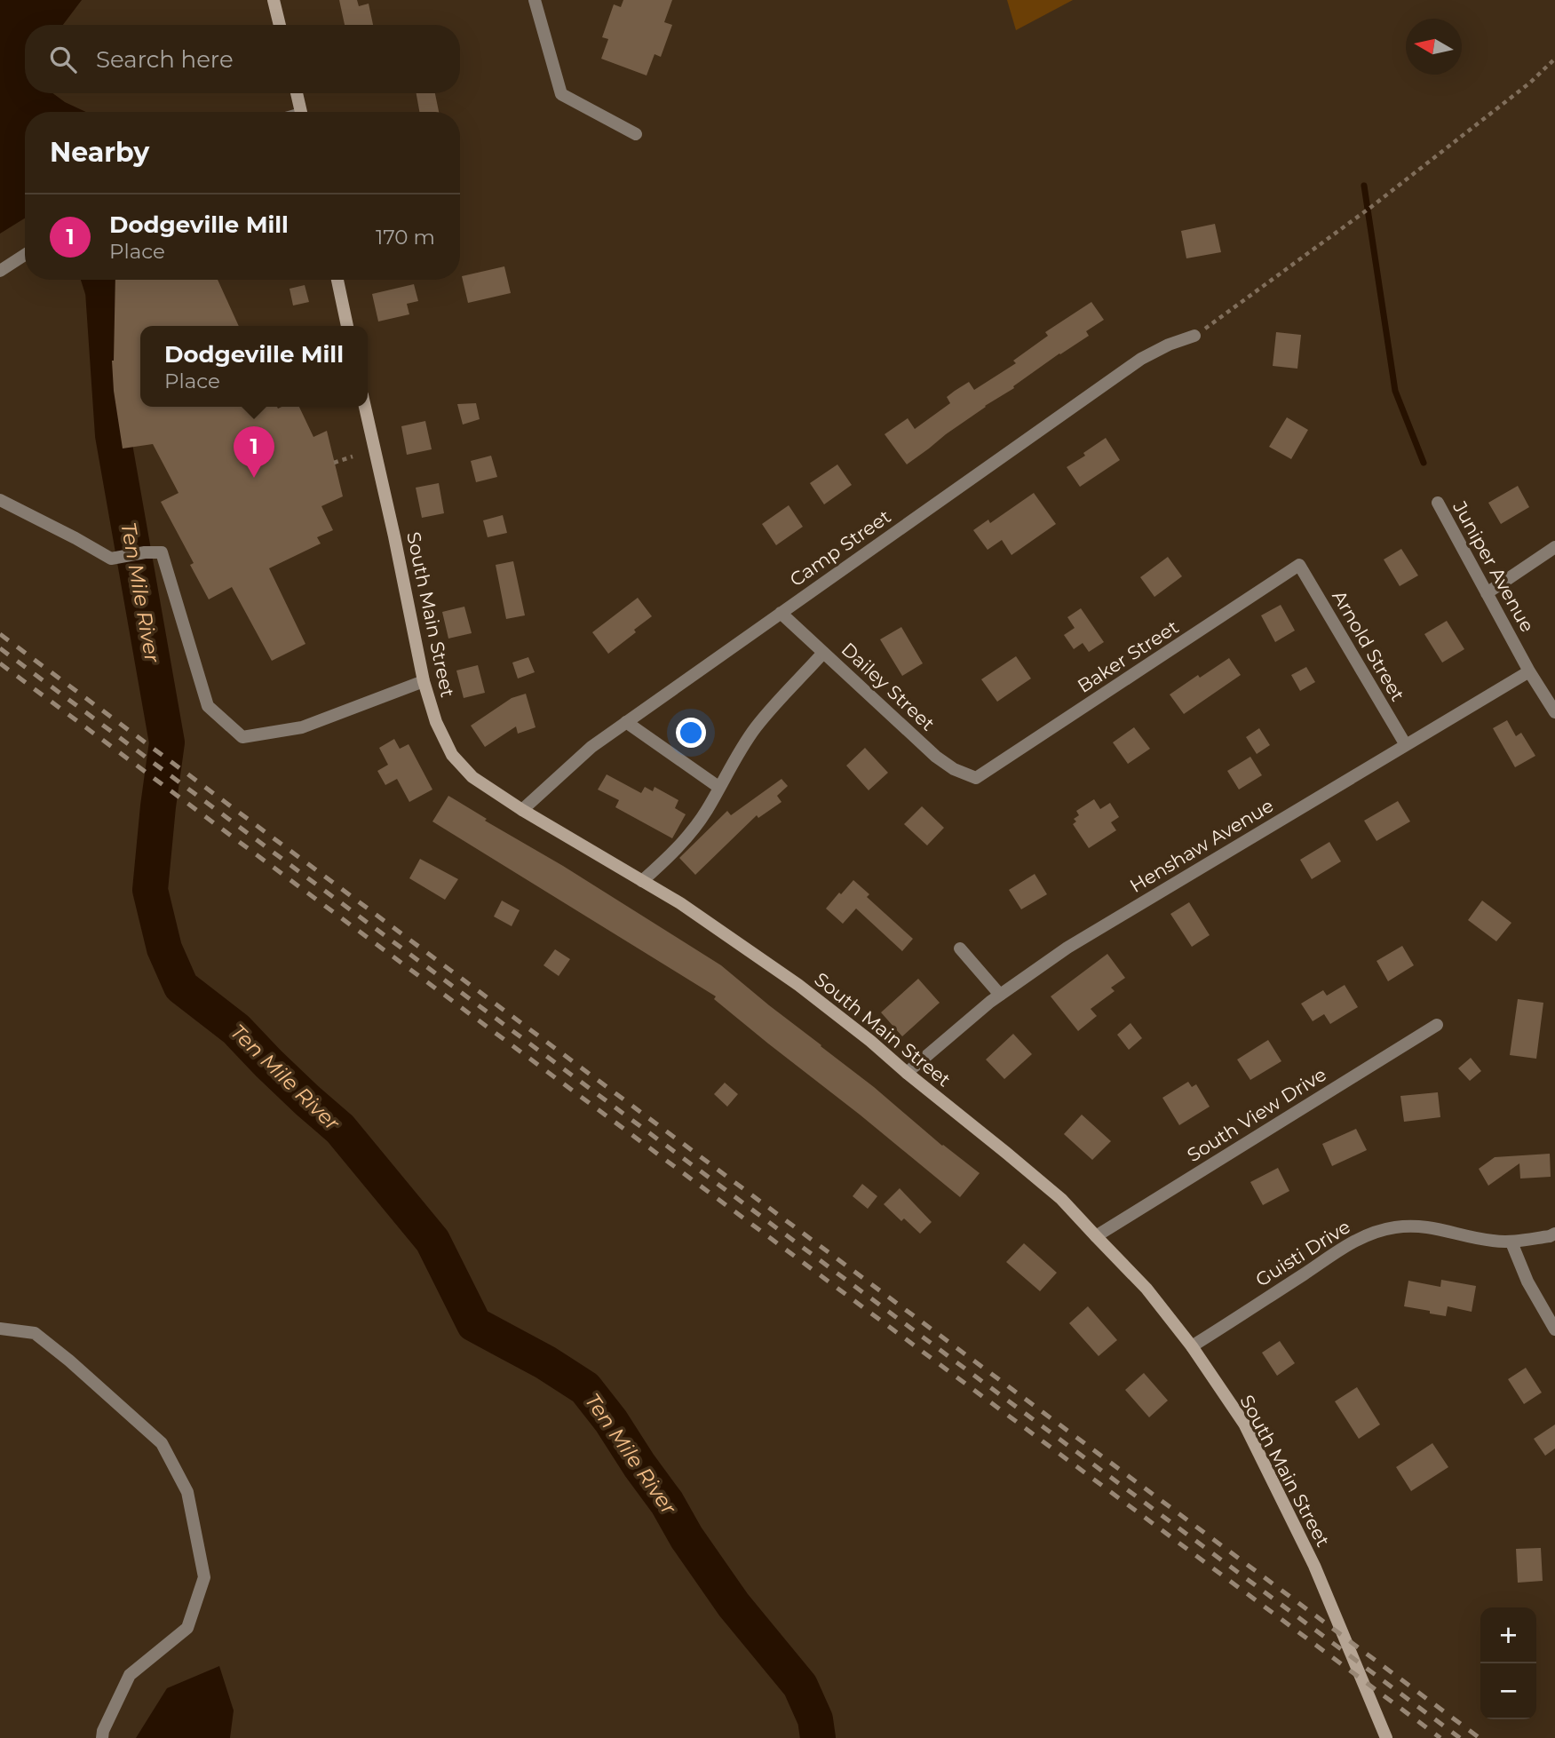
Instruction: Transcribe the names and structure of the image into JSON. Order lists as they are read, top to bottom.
{
  "streets": {
    "main road": ["South Main Street"],
    "street": [
      "Camp Street",
      "Juniper Avenue",
      "Arnold Street",
      "Baker Street",
      "Dailey Street",
      "Henshaw Avenue",
      "South View Drive",
      "Guisti Drive"
    ]
  },
  "crossings": [
    ["Camp Street", "South Main Street"],
    ["Camp Street", "Dailey Street"],
    ["Juniper Avenue", "Henshaw Avenue"],
    ["South Main Street", "Henshaw Avenue"],
    ["South Main Street", "South View Drive"],
    ["South Main Street", "Guisti Drive"],
    ["Arnold Street", "Baker Street"],
    ["Arnold Street", "Henshaw Avenue"],
    ["Baker Street", "Dailey Street"]
  ],
  "water": ["Ten Mile River"],
  "north": "left",
  "page": {
    "search": "Search here",
    "heading": "Nearby",
    "list": [
      {
        "mark": "1",
        "name": "Dodgeville Mill",
        "note": "Place",
        "value": "170 m"
      }
    ],
    "popup": ["Dodgeville Mill", "Place"],
    "pins": "1",
    "map_buttons": ["+", "−"]
  }
}
